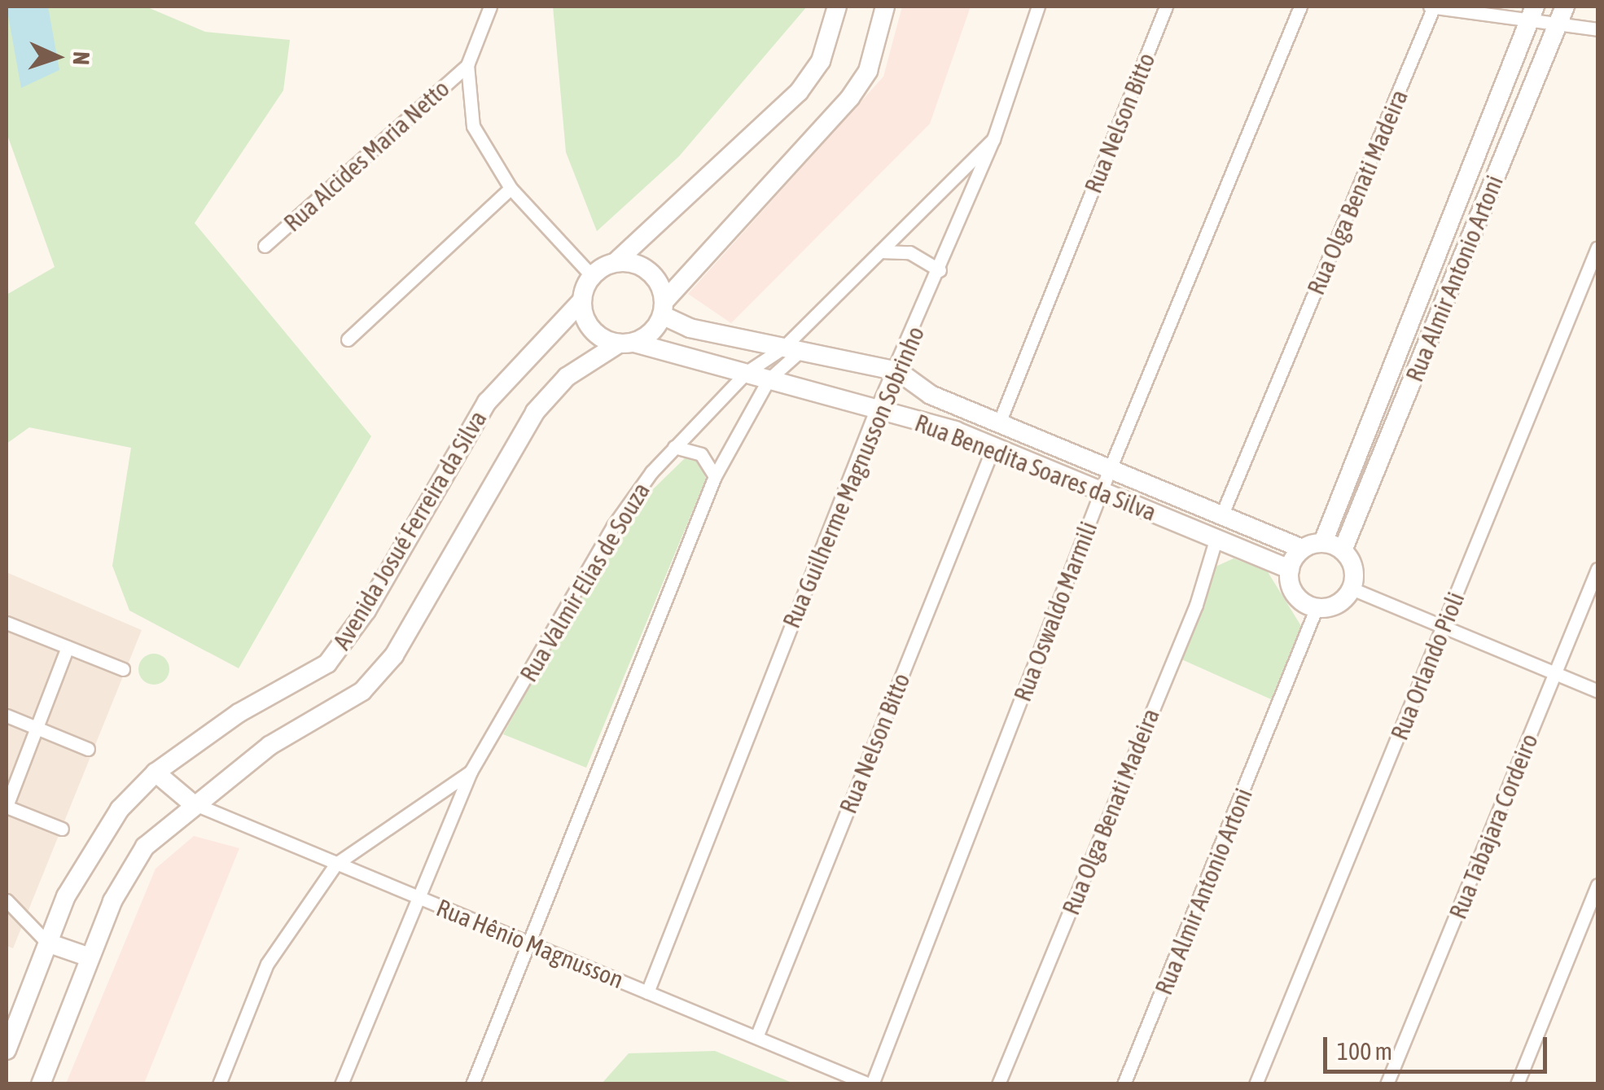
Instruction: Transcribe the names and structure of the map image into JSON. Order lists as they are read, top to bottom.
{
  "streets": {
    "main road": ["Rua Almir Antonio Artoni", "Rua Benedita Soares da Silva", "Avenida Josué Ferreira da Silva"],
    "street": [
      "Rua Nelson Bitto",
      "Rua Alcides Maria Netto",
      "Rua Olga Benati Madeira",
      "Rua Guilherme Magnusson Sobrinho",
      "Rua Valmir Elias de Souza",
      "Rua Oswaldo Marmili",
      "Rua Orlando Pioli",
      "Rua Tabajara Cordeiro",
      "Rua Hênio Magnusson"
    ]
  },
  "crossings": [
    ["Rua Nelson Bitto", "Rua Benedita Soares da Silva"],
    ["Rua Nelson Bitto", "Rua Hênio Magnusson"],
    ["Rua Olga Benati Madeira", "Rua Benedita Soares da Silva"],
    ["Rua Almir Antonio Artoni", "Rua Benedita Soares da Silva"],
    ["Rua Benedita Soares da Silva", "Rua Guilherme Magnusson Sobrinho"],
    ["Rua Benedita Soares da Silva", "Avenida Josué Ferreira da Silva"],
    ["Rua Benedita Soares da Silva", "Rua Valmir Elias de Souza"],
    ["Rua Benedita Soares da Silva", "Rua Oswaldo Marmili"],
    ["Rua Guilherme Magnusson Sobrinho", "Rua Valmir Elias de Souza"],
    ["Rua Guilherme Magnusson Sobrinho", "Rua Hênio Magnusson"],
    ["Avenida Josué Ferreira da Silva", "Rua Hênio Magnusson"],
    ["Rua Valmir Elias de Souza", "Rua Hênio Magnusson"],
    ["Rua Oswaldo Marmili", "Rua Hênio Magnusson"]
  ],
  "scale_bar": "100 m",
  "north": "right"
}
